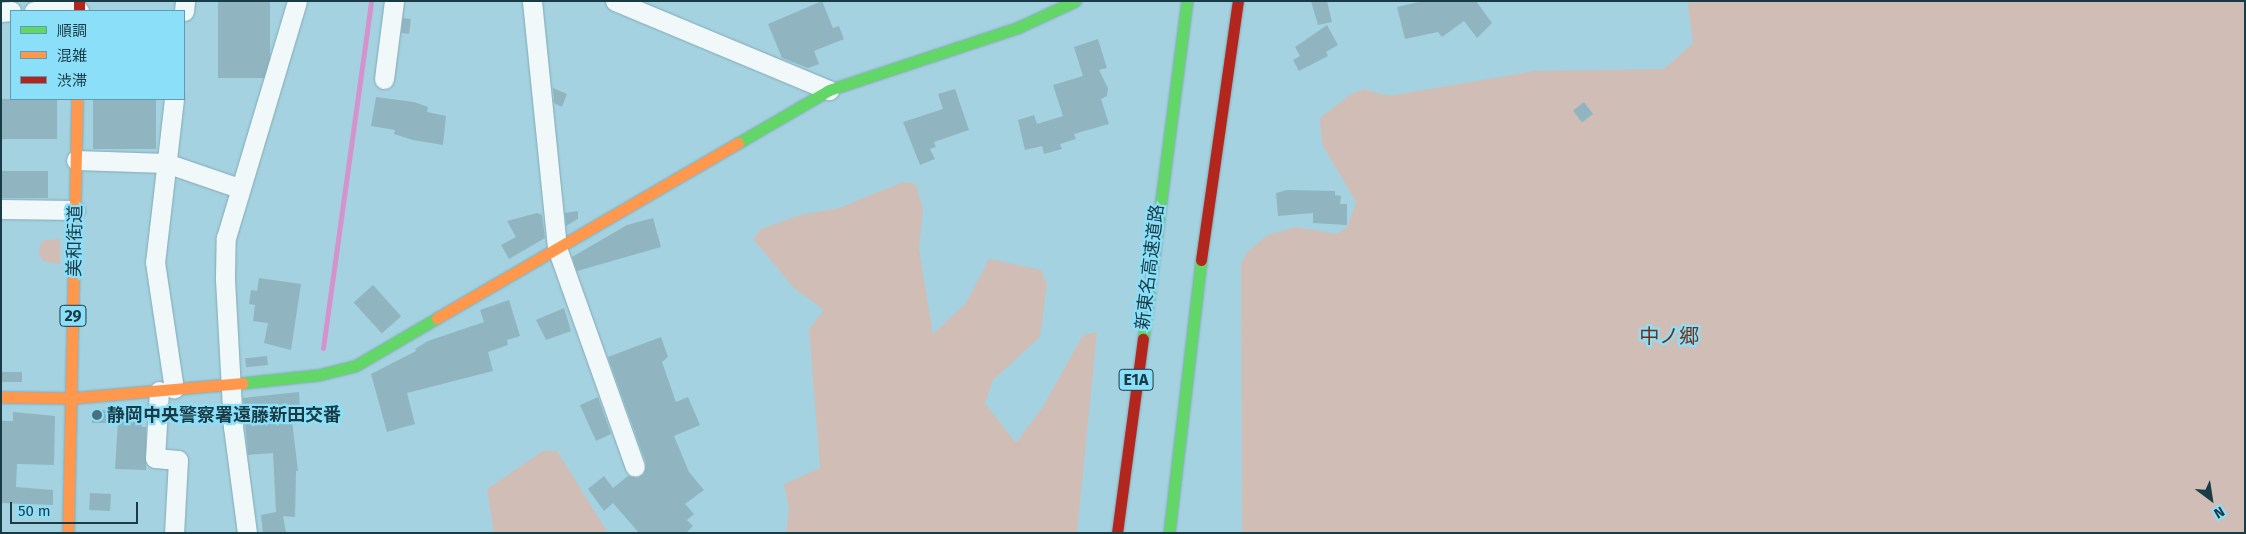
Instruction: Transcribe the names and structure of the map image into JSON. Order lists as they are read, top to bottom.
{
  "streets": {
    "main road": [
      "美和街道",
      "新東名高速道路",
      "29",
      "E1A"
    ]
  },
  "districts": ["中ノ郷"],
  "places": ["静岡中央警察署遠藤新田交番"],
  "legend": ["順調", "混雑", "渋滞"],
  "scale_bar": "50 m",
  "north": "bottom right"
}
